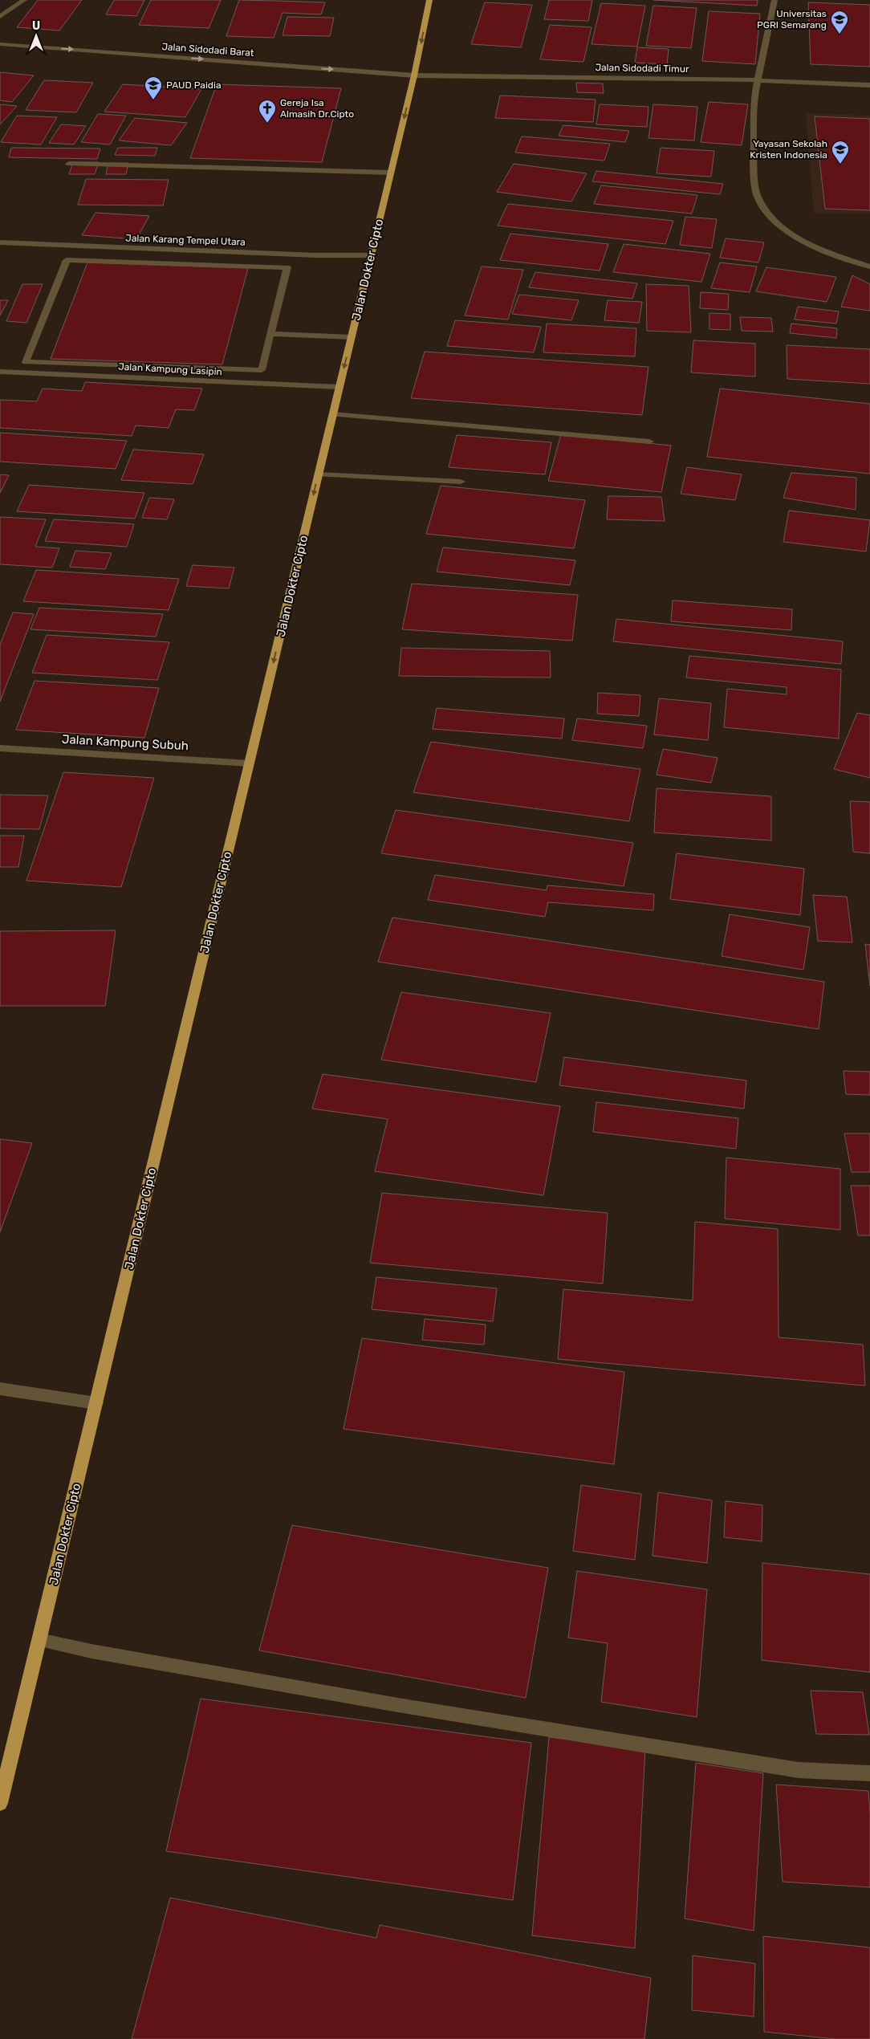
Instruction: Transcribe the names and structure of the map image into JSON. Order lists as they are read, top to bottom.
{
  "streets": {
    "highway": ["Jalan Dokter Cipto"],
    "street": [
      "Jalan Sidodadi Barat",
      "Jalan Sidodadi Timur",
      "Jalan Karang Tempel Utara",
      "Jalan Kampung Lasipin",
      "Jalan Kampung Subuh"
    ]
  },
  "crossings": [
    ["Jalan Sidodadi Barat", "Jalan Sidodadi Timur"],
    ["Jalan Sidodadi Barat", "Jalan Dokter Cipto"],
    ["Jalan Sidodadi Timur", "Jalan Dokter Cipto"],
    ["Jalan Karang Tempel Utara", "Jalan Dokter Cipto"],
    ["Jalan Dokter Cipto", "Jalan Kampung Lasipin"],
    ["Jalan Dokter Cipto", "Jalan Kampung Subuh"]
  ],
  "places": {
    "school or university": ["Universitas PGRI Semarang", "PAUD Paidia", "Yayasan Sekolah Kristen Indonesia"],
    "church": ["Gereja Isa Almasih Dr.Cipto"]
  },
  "north": "top"
}
